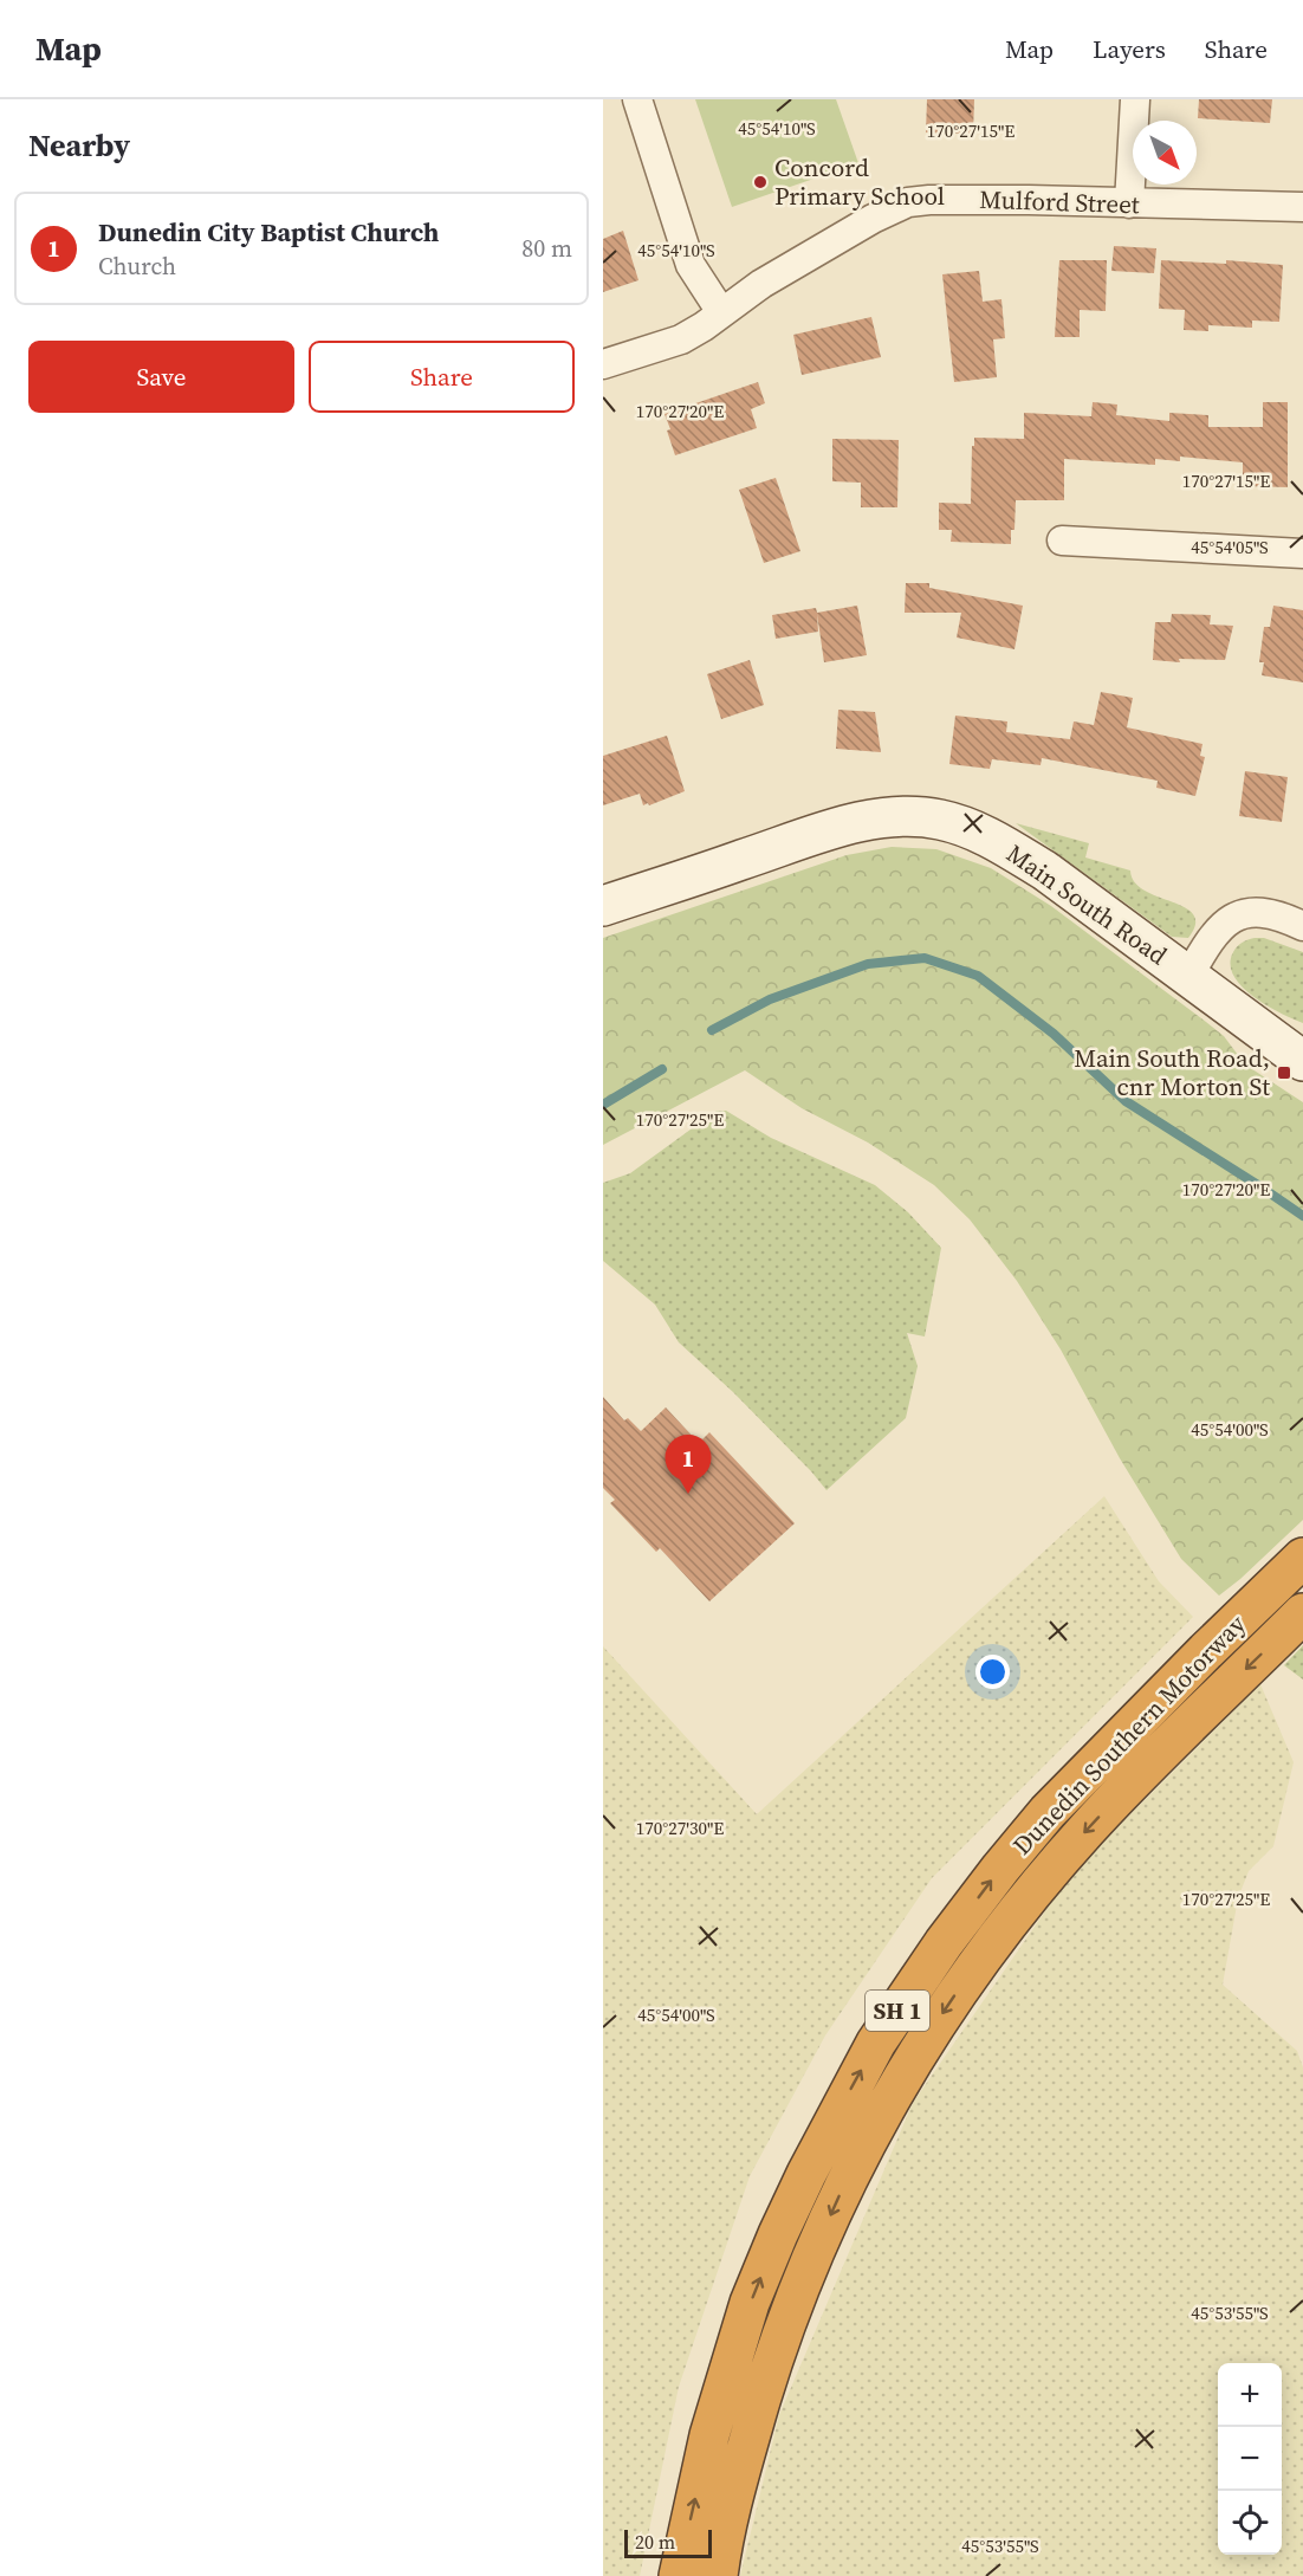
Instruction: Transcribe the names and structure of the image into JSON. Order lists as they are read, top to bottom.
{
  "streets": {
    "highway": ["Dunedin Southern Motorway", "SH 1"],
    "main road": ["Main South Road"],
    "street": ["Mulford Street"]
  },
  "places": {
    "other": ["Concord Primary School"],
    "transit": ["Main South Road, cnr Morton St"]
  },
  "scale_bar": "20 m",
  "north": "bottom right",
  "page": {
    "header": "Map",
    "nav": ["Map", "Layers", "Share"],
    "heading": "Nearby",
    "list": [
      {
        "mark": "1",
        "name": "Dunedin City Baptist Church",
        "note": "Church",
        "value": "80 m"
      }
    ],
    "buttons": ["Save", "Share"],
    "pins": "1",
    "map_buttons": ["+", "−"],
    "scale": "20 m"
  },
  "coordinates": [
    "45°54'10\"S",
    "170°27'15\"E",
    "170°27'20\"E",
    "45°54'05\"S",
    "170°27'25\"E",
    "45°54'00\"S",
    "170°27'30\"E",
    "45°53'55\"S"
  ]
}
